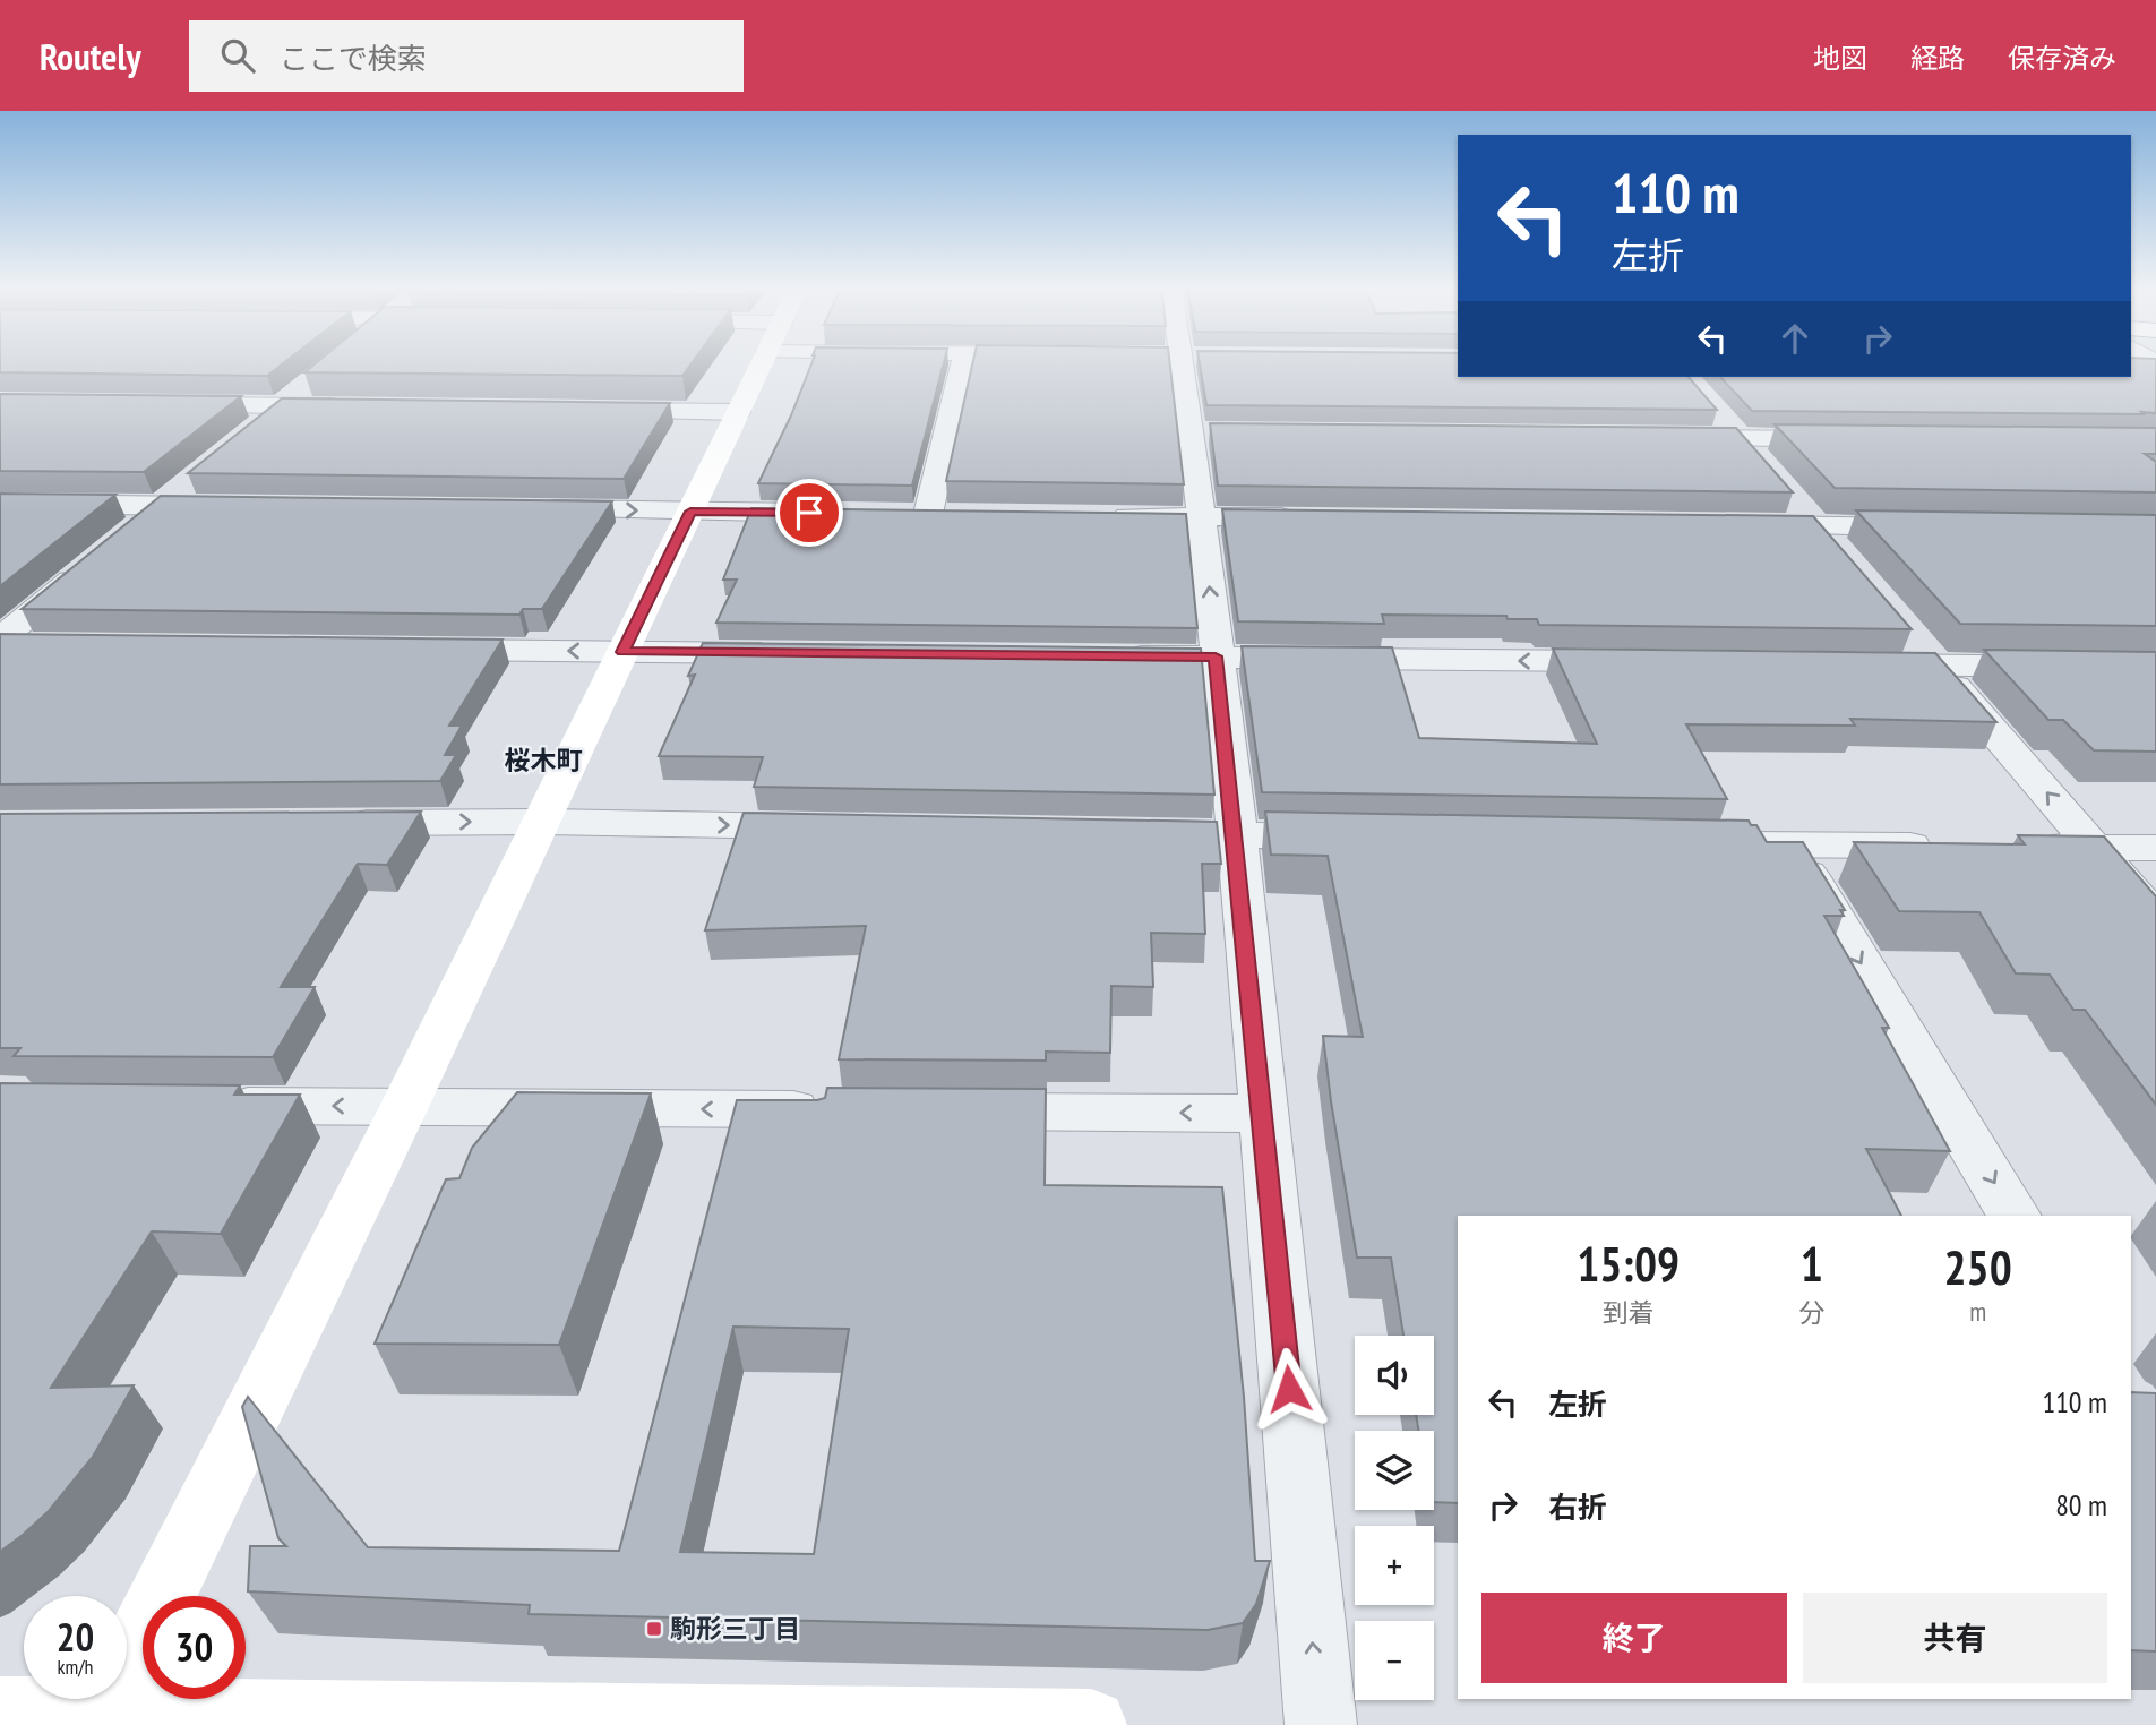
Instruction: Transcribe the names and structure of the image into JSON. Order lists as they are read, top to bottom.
{
  "districts": ["桜木町"],
  "places": {
    "transit": ["駒形三丁目"]
  },
  "page": {
    "header": "Routely",
    "search": "ここで検索",
    "nav": ["地図", "経路", "保存済み"],
    "turn": ["110 m", "左折"],
    "eta": [
      "15:09",
      "到着",
      "1",
      "分",
      "250",
      "m"
    ],
    "map_buttons": ["+", "−"],
    "list": [
      {
        "name": "左折",
        "value": "110 m"
      },
      {
        "name": "右折",
        "value": "80 m"
      }
    ],
    "buttons": ["終了", "共有"],
    "speed": "20 km/h",
    "limit": "30"
  }
}
